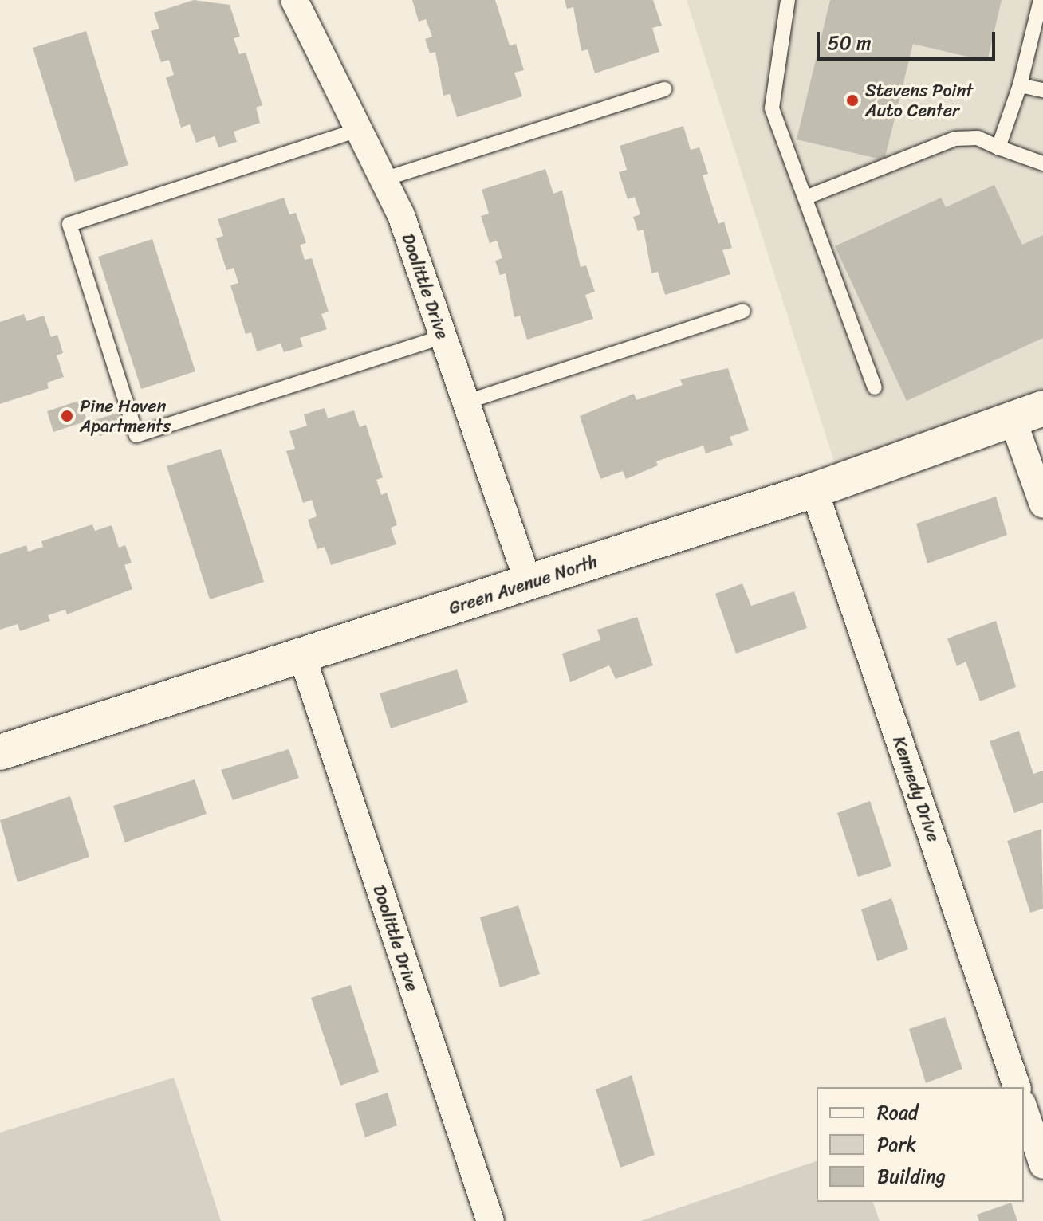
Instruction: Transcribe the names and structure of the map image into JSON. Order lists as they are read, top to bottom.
{
  "streets": {
    "street": ["Doolittle Drive", "Green Avenue North", "Kennedy Drive"]
  },
  "crossings": [
    ["Doolittle Drive", "Green Avenue North"],
    ["Green Avenue North", "Kennedy Drive"]
  ],
  "places": ["Stevens Point Auto Center", "Pine Haven Apartments"],
  "legend": ["Road", "Park", "Building"],
  "scale_bar": "50 m"
}
